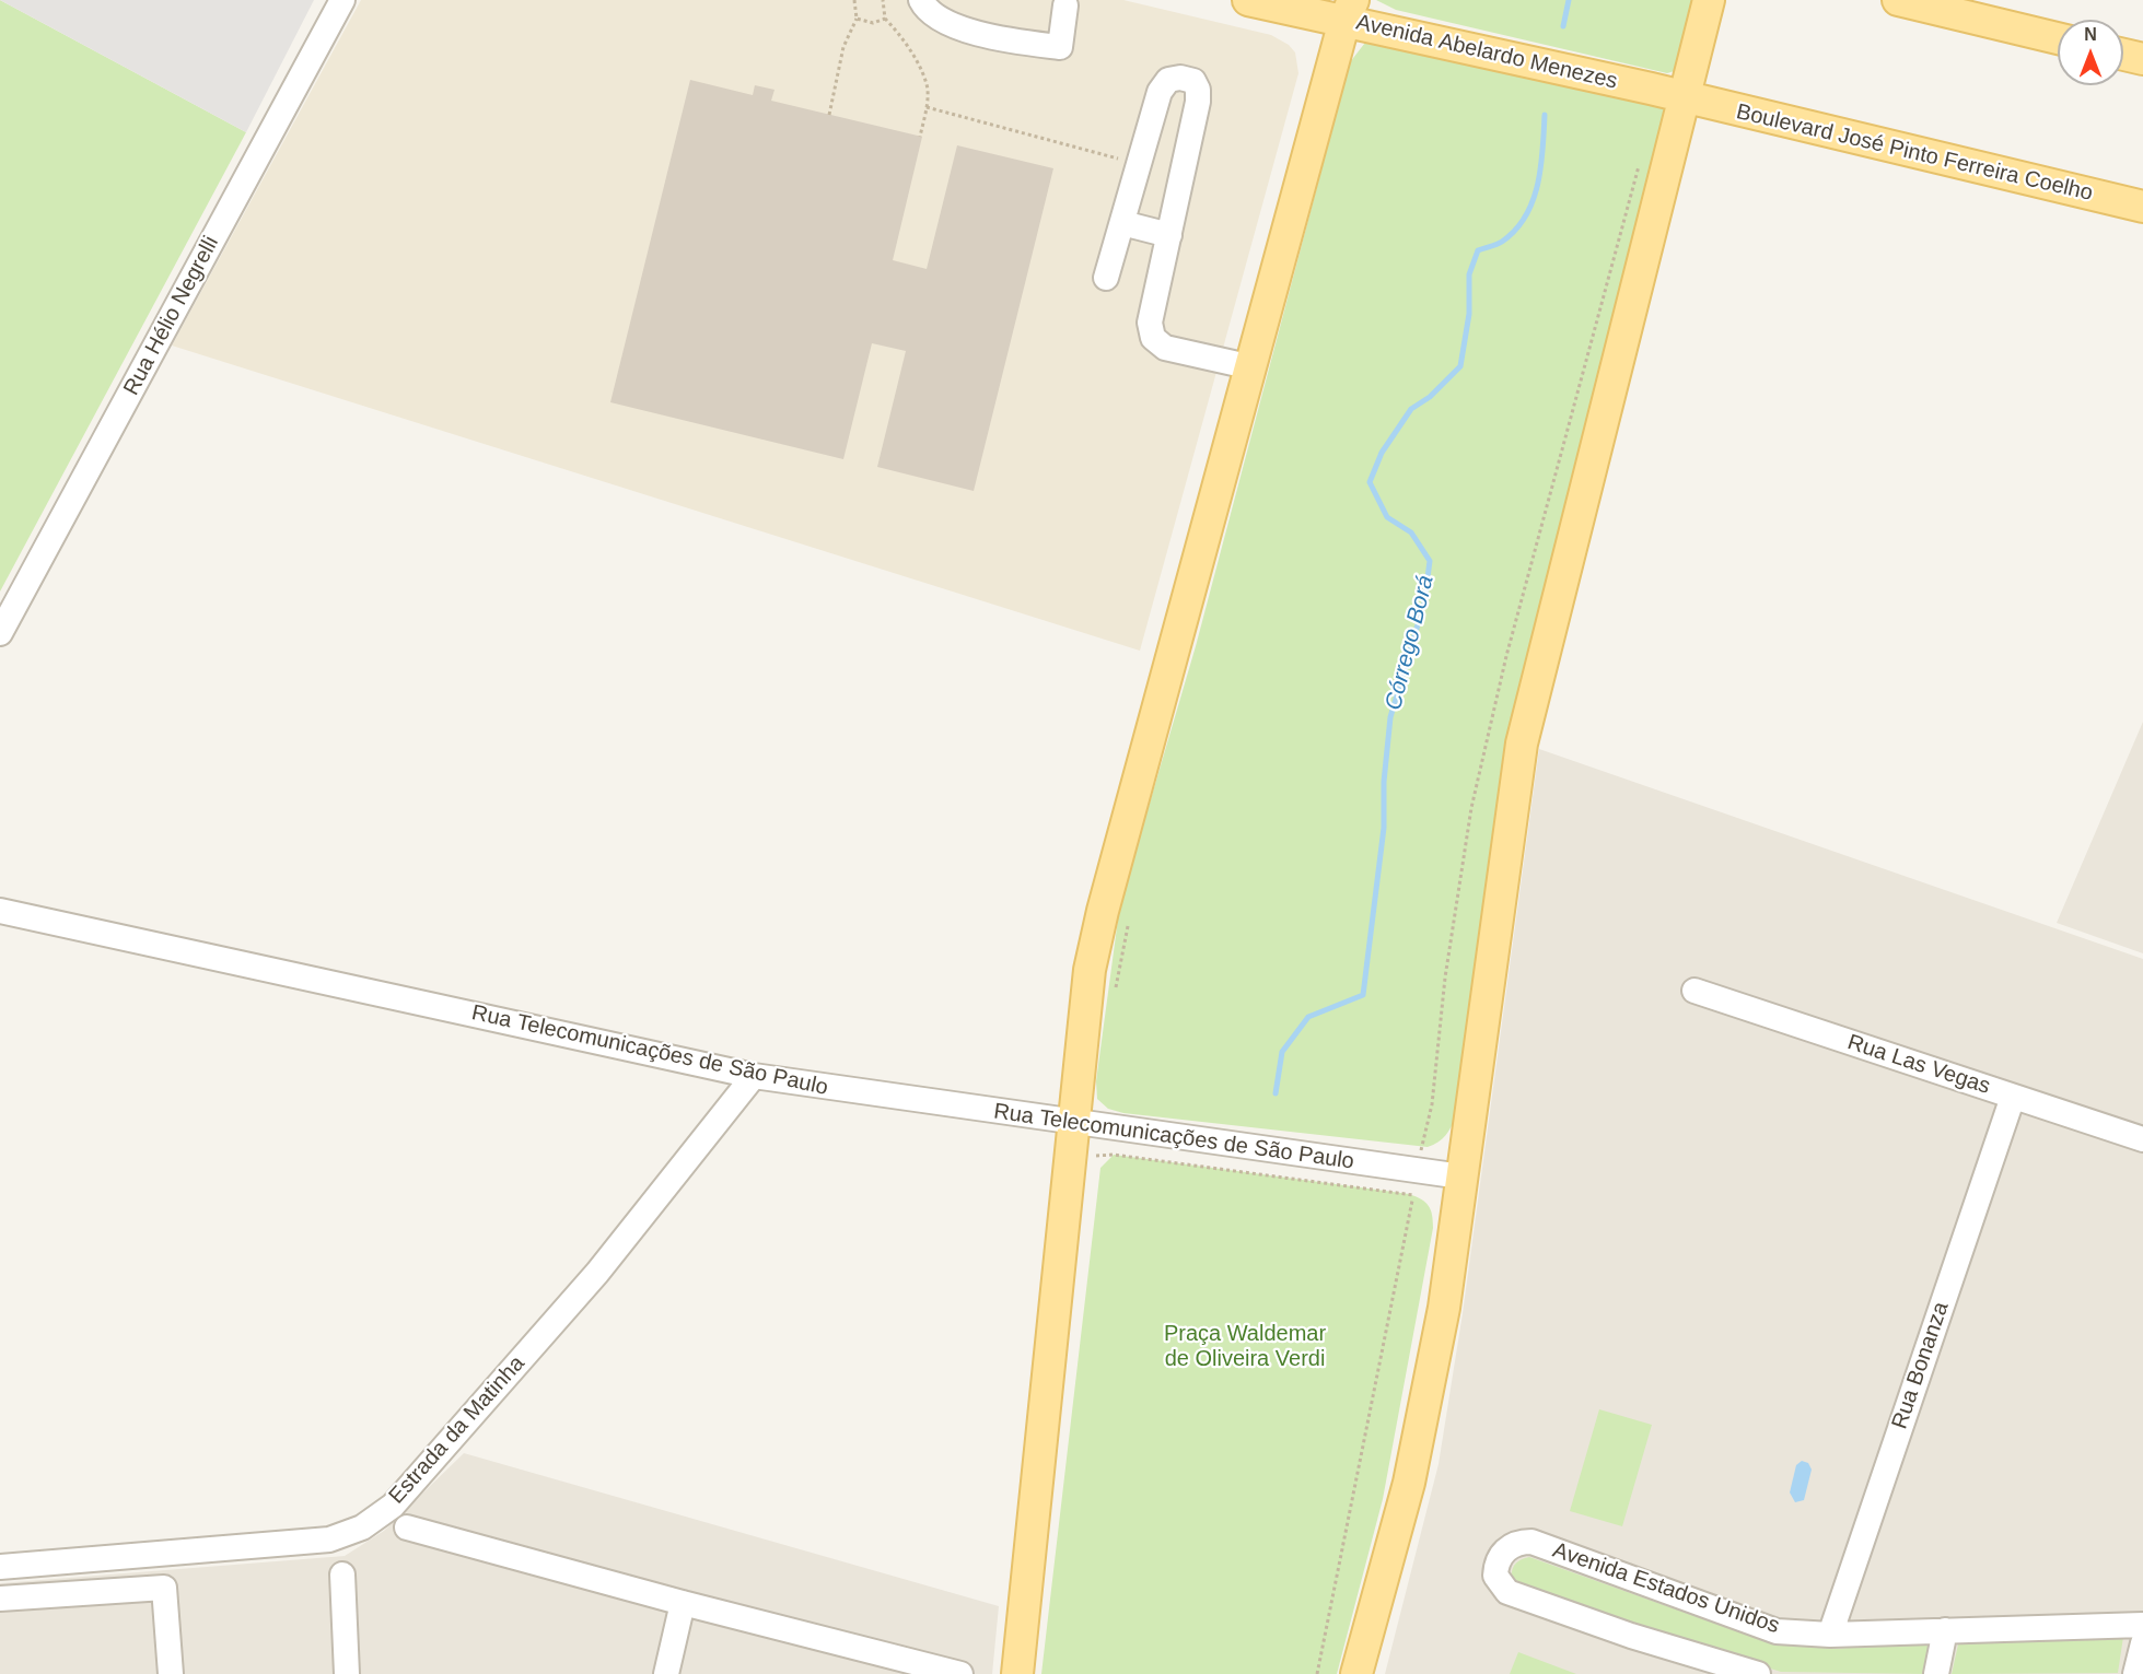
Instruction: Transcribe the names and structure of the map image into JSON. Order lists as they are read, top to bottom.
{
  "streets": {
    "main road": ["Avenida Abelardo Menezes", "Boulevard José Pinto Ferreira Coelho"],
    "street": [
      "Rua Hélio Negrelli",
      "Rua Telecomunicações de São Paulo",
      "Rua Las Vegas",
      "Rua Bonanza",
      "Estrada da Matinha",
      "Avenida Estados Unidos"
    ]
  },
  "crossings": [
    ["Avenida Abelardo Menezes", "Boulevard José Pinto Ferreira Coelho"],
    ["Rua Telecomunicações de São Paulo", "Estrada da Matinha"],
    ["Rua Las Vegas", "Rua Bonanza"],
    ["Rua Bonanza", "Avenida Estados Unidos"]
  ],
  "water": ["Córrego Borá"],
  "parks": ["Praça Waldemar de Oliveira Verdi"],
  "north": "top"
}
